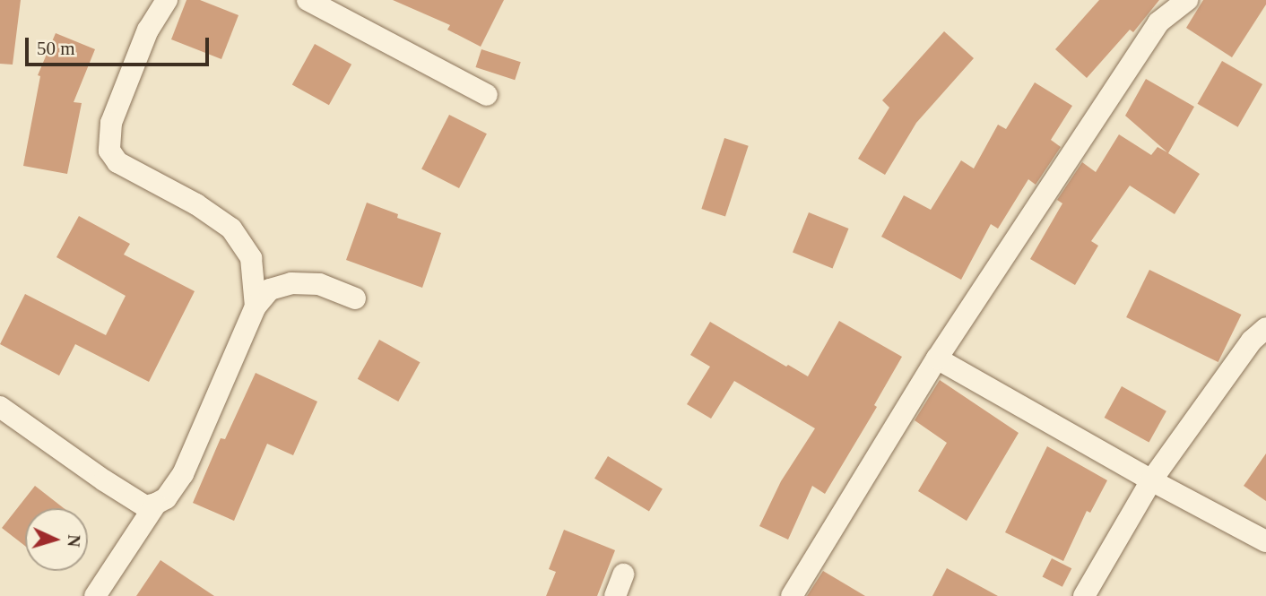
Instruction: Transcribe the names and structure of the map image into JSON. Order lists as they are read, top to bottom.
{
  "scale_bar": "50 m",
  "north": "right"
}
